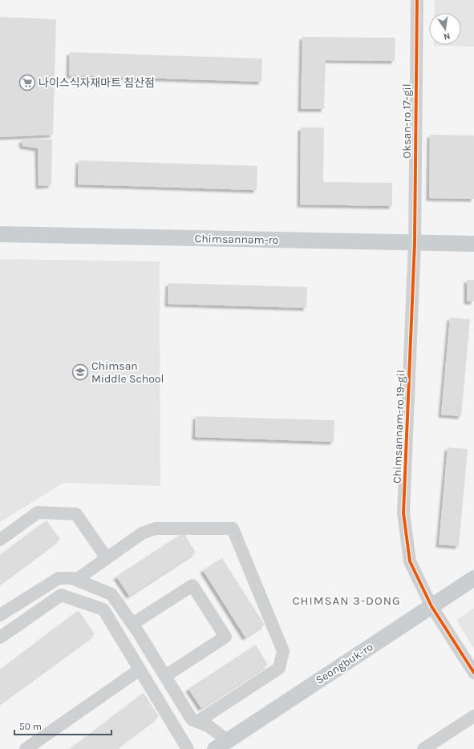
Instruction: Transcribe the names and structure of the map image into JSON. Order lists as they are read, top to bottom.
{
  "streets": {
    "main road": ["Chimsannam-ro", "Seongbuk-ro"],
    "street": ["Oksan-ro 17-gil", "Chimsannam-ro 19-gil"]
  },
  "crossings": [
    ["Oksan-ro 17-gil", "Chimsannam-ro"],
    ["Oksan-ro 17-gil", "Chimsannam-ro 19-gil"],
    ["Chimsannam-ro", "Chimsannam-ro 19-gil"],
    ["Chimsannam-ro 19-gil", "Seongbuk-ro"]
  ],
  "districts": ["CHIMSAN 3-DONG"],
  "places": {
    "supermarket": ["나이스식자재마트 침산점"],
    "school or university": ["Chimsan Middle School"]
  },
  "scale_bar": "50 m",
  "north": "bottom"
}
